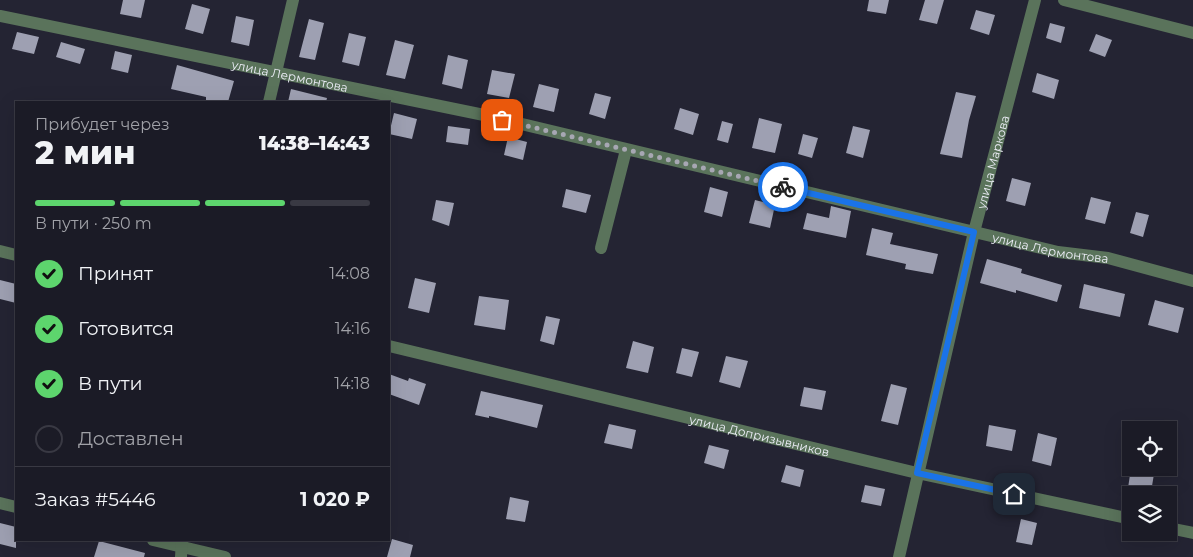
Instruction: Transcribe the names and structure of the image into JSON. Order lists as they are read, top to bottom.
{
  "streets": {
    "street": ["улица Лермонтова", "улица Маркова", "улица Допризывников"]
  },
  "crossings": [
    ["улица Лермонтова", "улица Маркова"],
    ["улица Маркова", "улица Допризывников"]
  ],
  "page": {
    "heading": ["2 мин", "Прибудет через", "14:38–14:43"],
    "panel": ["Заказ #5446", "1 020 ₽"],
    "bar": "В пути · 250 m",
    "list": [
      ["Принят", "14:08"],
      ["Готовится", "14:16"],
      ["В пути", "14:18"],
      "Доставлен"
    ]
  }
}
